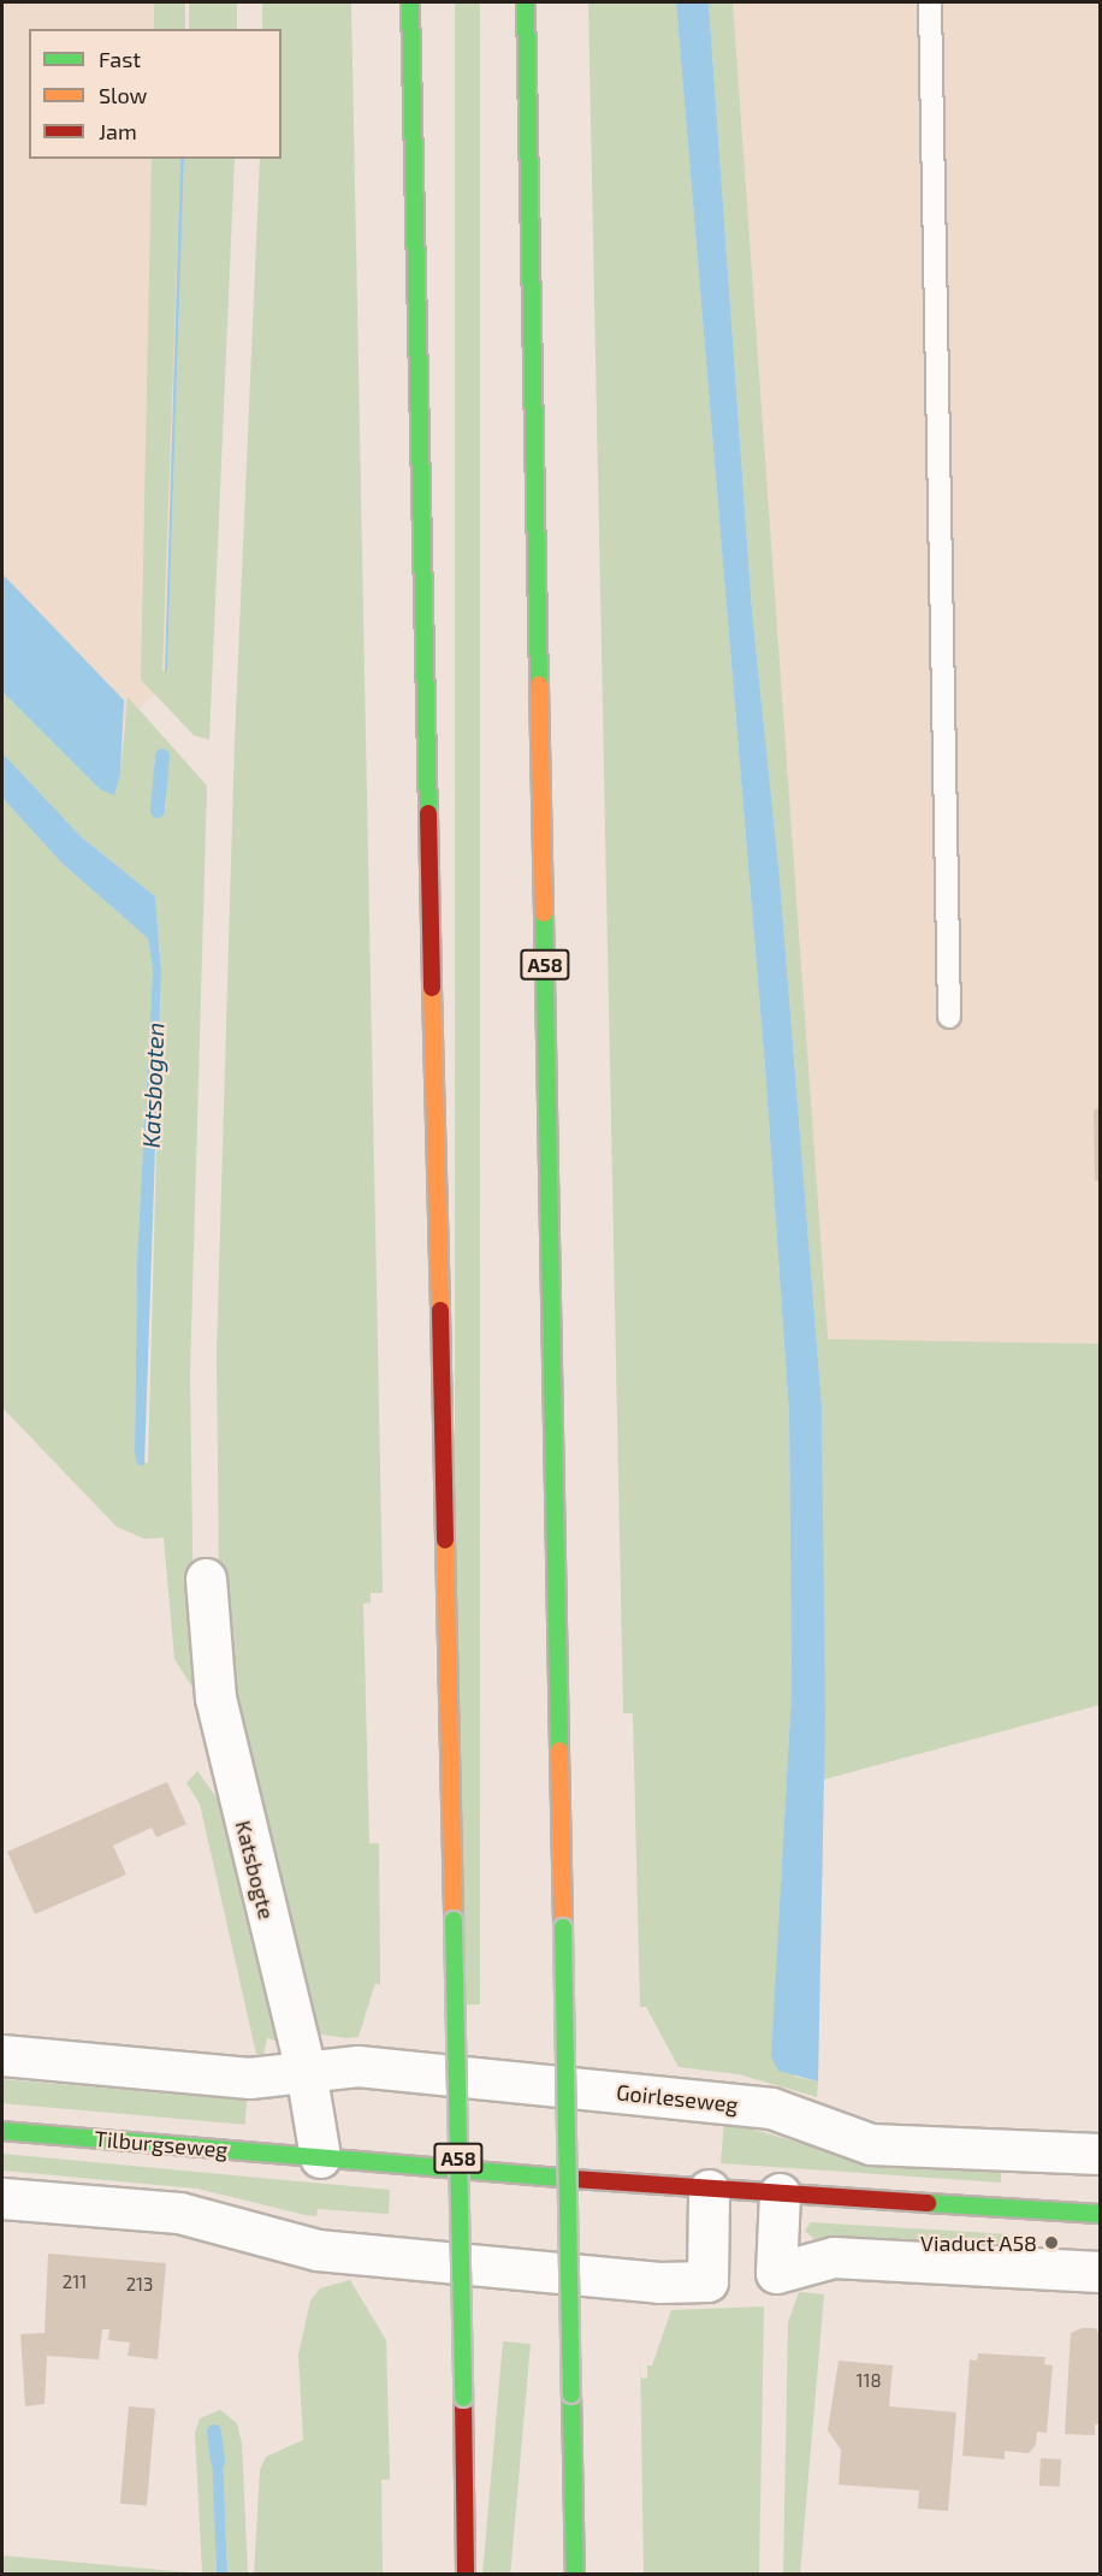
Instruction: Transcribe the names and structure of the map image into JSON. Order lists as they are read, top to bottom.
{
  "streets": {
    "main road": ["A58", "Tilburgseweg"],
    "street": ["Katsbogte", "Goirleseweg"]
  },
  "crossings": [
    ["Katsbogte", "Goirleseweg"],
    ["Katsbogte", "Tilburgseweg"]
  ],
  "water": ["Katsbogten"],
  "places": ["Viaduct A58"],
  "house_numbers": ["211", "213", "118"],
  "legend": ["Fast", "Slow", "Jam"]
}
